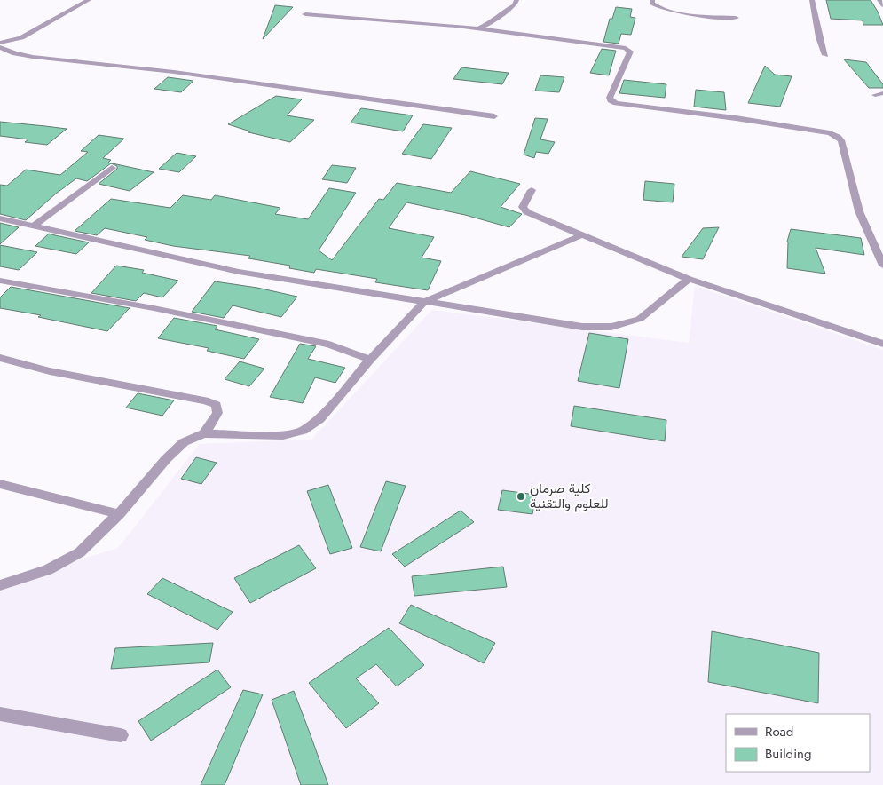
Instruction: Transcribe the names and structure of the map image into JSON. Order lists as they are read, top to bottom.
{
  "places": ["كلية صرمان للعلوم والتقنية"],
  "legend": ["Road", "Building"]
}
